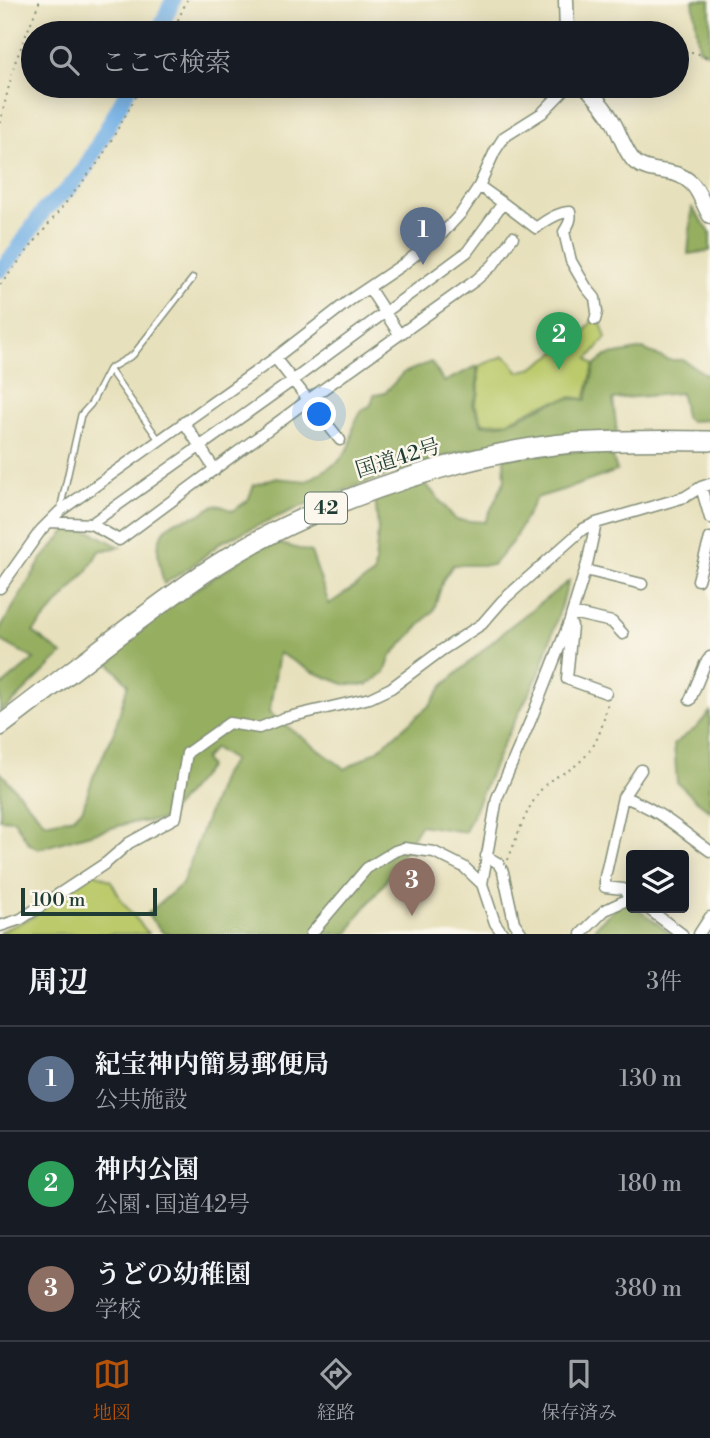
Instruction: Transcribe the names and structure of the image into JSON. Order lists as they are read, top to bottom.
{
  "streets": {
    "highway": ["国道42号", "42"]
  },
  "scale_bar": "100 m",
  "page": {
    "search": "ここで検索",
    "pins": ["1", "2", "3"],
    "scale": "100 m",
    "heading": ["周辺", "3件"],
    "list": [
      {
        "mark": "1",
        "name": "紀宝神内簡易郵便局",
        "note": "公共施設",
        "value": "130 m"
      },
      {
        "mark": "2",
        "name": "神内公園",
        "note": "公園 · 国道42号",
        "value": "180 m"
      },
      {
        "mark": "3",
        "name": "うどの幼稚園",
        "note": "学校",
        "value": "380 m"
      }
    ],
    "nav": ["地図", "経路", "保存済み"]
  }
}
